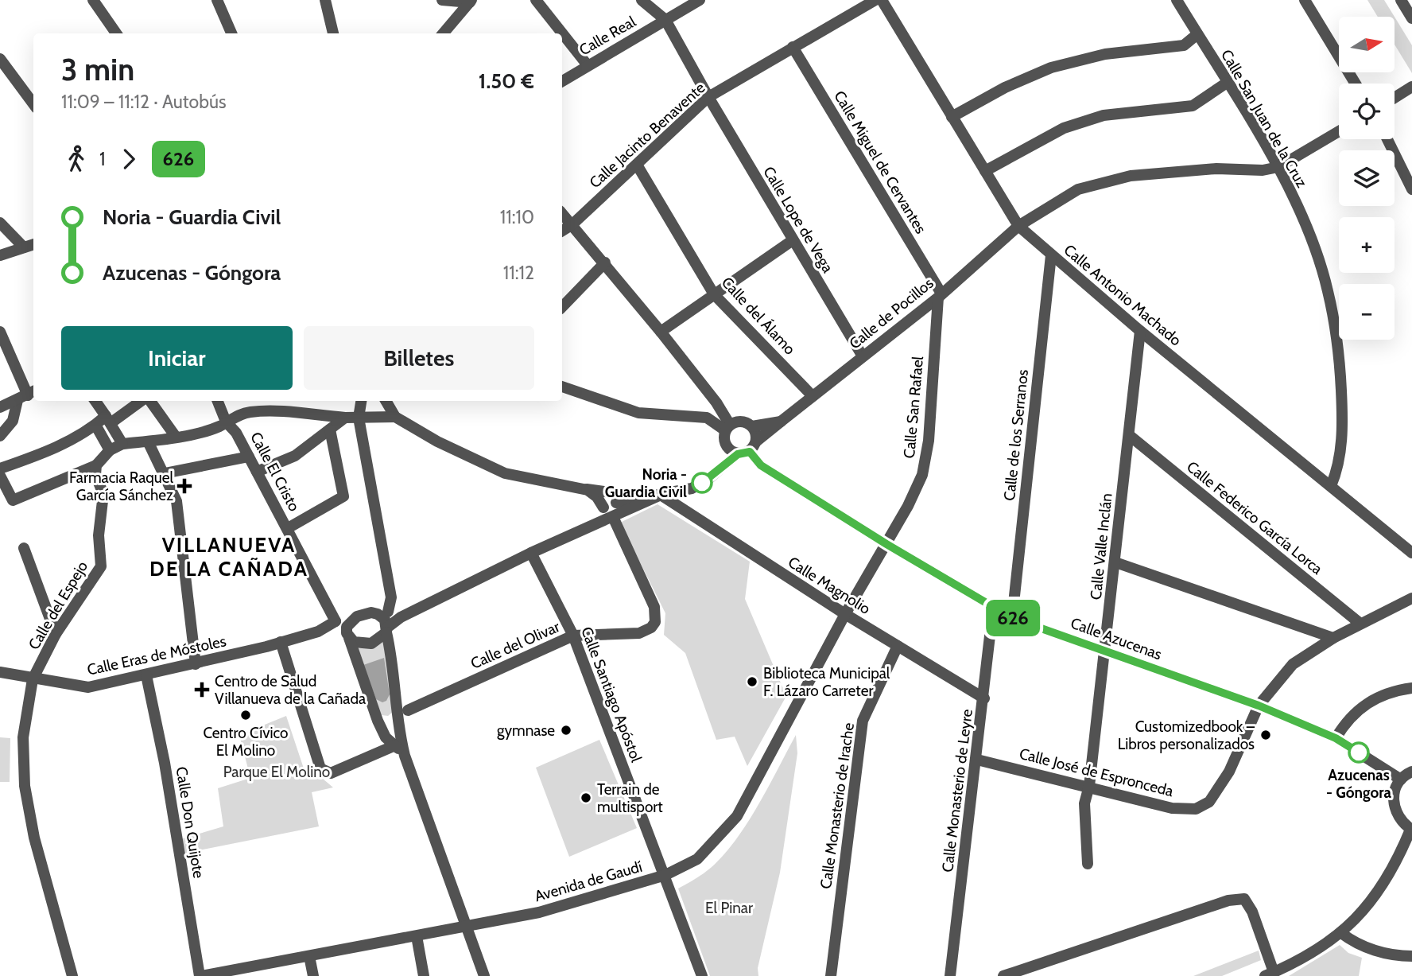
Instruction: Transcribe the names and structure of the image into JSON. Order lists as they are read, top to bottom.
{
  "streets": {
    "street": [
      "Calle Real",
      "Calle San Juan de la Cruz",
      "Calle Jacinto Benavente",
      "Calle Miguel de Cervantes",
      "Calle Lope de Vega",
      "Calle Antonio Machado",
      "Calle de Pocillos",
      "Calle del Álamo",
      "Calle San Rafael",
      "Calle de los Serranos",
      "Calle El Cristo",
      "Calle Federico García Lorca",
      "Calle Valle Inclán",
      "Calle Magnolio",
      "Calle del Espejo",
      "Calle Azucenas",
      "Calle del Olivar",
      "Calle Eras de Móstoles",
      "Calle Santiago Apóstol",
      "Calle José de Espronceda",
      "Calle Monasterio de Leyre",
      "Calle Monasterio de Irache",
      "Calle Don Quijote",
      "Avenida de Gaudí"
    ]
  },
  "crossings": [
    ["Calle Real", "Calle Lope de Vega"],
    ["Calle San Juan de la Cruz", "Calle Antonio Machado"],
    ["Calle San Juan de la Cruz", "Calle de Pocillos"],
    ["Calle Jacinto Benavente", "Calle Miguel de Cervantes"],
    ["Calle Jacinto Benavente", "Calle Lope de Vega"],
    ["Calle Jacinto Benavente", "Calle del Álamo"],
    ["Calle Miguel de Cervantes", "Calle de Pocillos"],
    ["Calle Miguel de Cervantes", "Calle San Rafael"],
    ["Calle Lope de Vega", "Calle de Pocillos"],
    ["Calle Antonio Machado", "Calle de Pocillos"],
    ["Calle Antonio Machado", "Calle de los Serranos"],
    ["Calle Antonio Machado", "Calle Valle Inclán"],
    ["Calle de Pocillos", "Calle del Álamo"],
    ["Calle de Pocillos", "Calle San Rafael"],
    ["Calle de Pocillos", "Calle Azucenas"],
    ["Calle San Rafael", "Calle Magnolio"],
    ["Calle San Rafael", "Calle Azucenas"],
    ["Calle San Rafael", "Avenida de Gaudí"],
    ["Calle de los Serranos", "Calle Azucenas"],
    ["Calle El Cristo", "Calle Eras de Móstoles"],
    ["Calle Federico García Lorca", "Calle Valle Inclán"],
    ["Calle Federico García Lorca", "Calle José de Espronceda"],
    ["Calle Valle Inclán", "Calle Azucenas"],
    ["Calle Valle Inclán", "Calle José de Espronceda"],
    ["Calle Magnolio", "Calle Monasterio de Leyre"],
    ["Calle Magnolio", "Calle Monasterio de Irache"],
    ["Calle Magnolio", "Avenida de Gaudí"],
    ["Calle del Espejo", "Calle Eras de Móstoles"],
    ["Calle Azucenas", "Calle José de Espronceda"],
    ["Calle Azucenas", "Calle Monasterio de Leyre"],
    ["Calle del Olivar", "Calle Santiago Apóstol"],
    ["Calle Eras de Móstoles", "Calle Don Quijote"],
    ["Calle Santiago Apóstol", "Avenida de Gaudí"],
    ["Calle José de Espronceda", "Calle Monasterio de Leyre"],
    ["Calle Don Quijote", "Avenida de Gaudí"]
  ],
  "districts": ["VILLANUEVA DE LA CAÑADA"],
  "parks": ["Parque El Molino", "El Pinar"],
  "places": {
    "other": [
      "Noria - Guardia Civil",
      "Biblioteca Municipal F. Lázaro Carreter",
      "Centro Cívico El Molino",
      "gymnase",
      "Customizedbook – Libros personalizados",
      "Azucenas - Góngora",
      "Terrain de multisport"
    ],
    "health": ["Farmacia Raquel García Sánchez", "Centro de Salud Villanueva de la Cañada"]
  },
  "lines": ["bus line 626"],
  "north": "right",
  "page": {
    "on_map": "626",
    "map_buttons": ["+", "−"],
    "heading": ["3 min", "11:09 – 11:12 · Autobús", "1.50 €"],
    "legs": ["1", "626"],
    "list": [
      {
        "name": "Noria - Guardia Civil",
        "value": "11:10"
      },
      {
        "name": "Azucenas - Góngora",
        "value": "11:12"
      }
    ],
    "buttons": ["Iniciar", "Billetes"]
  }
}
